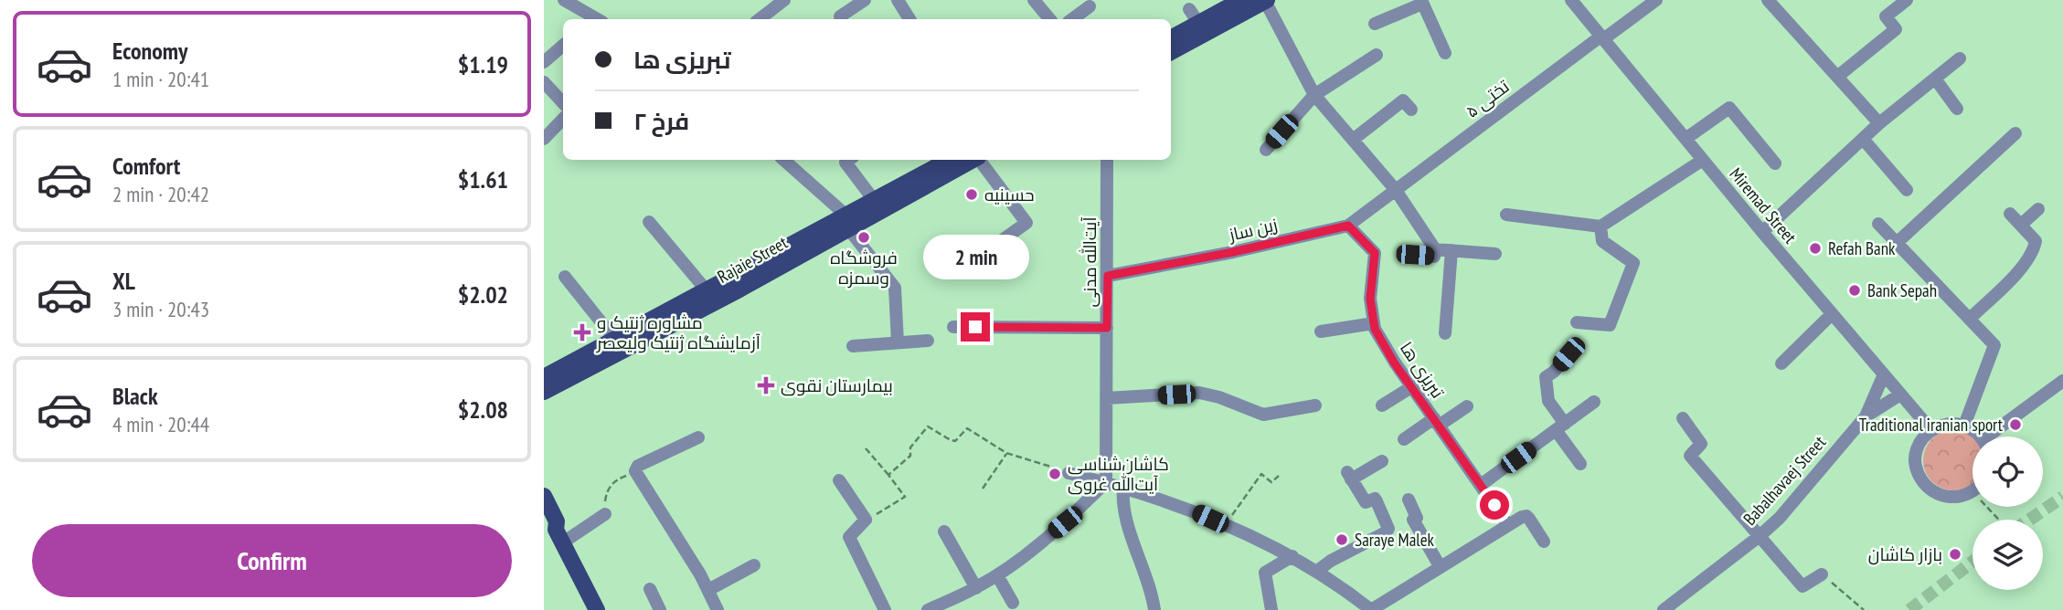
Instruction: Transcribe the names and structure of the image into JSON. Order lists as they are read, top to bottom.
{
  "streets": {
    "main road": ["Rajaie Street"],
    "street": [
      "تختی ۵",
      "Miremad Street",
      "زین ساز",
      "آیت‌الله مدنی",
      "تبریزی ها",
      "Babalhavaej Street"
    ]
  },
  "crossings": [
    ["تختی ۵", "Miremad Street"],
    ["تختی ۵", "زین ساز"],
    ["زین ساز", "آیت‌الله مدنی"],
    ["زین ساز", "تبریزی ها"]
  ],
  "places": {
    "other": [
      "حسینیه",
      "فروشگاه وسمزه",
      "Refah Bank",
      "Bank Sepah",
      "Traditional iranian sport",
      "کاشان‌شناسی آیت‌الله غروی",
      "Saraye Malek",
      "بازار کاشان"
    ],
    "health": ["مشاوره ژنتیک و آزمایشگاه ژنتیک ولیعصر", "بیمارستان نقوی"]
  },
  "page": {
    "list": [
      {
        "name": "Economy",
        "note": "1 min · 20:41",
        "value": "$1.19"
      },
      {
        "name": "Comfort",
        "note": "2 min · 20:42",
        "value": "$1.61"
      },
      {
        "name": "XL",
        "note": "3 min · 20:43",
        "value": "$2.02"
      },
      {
        "name": "Black",
        "note": "4 min · 20:44",
        "value": "$2.08"
      }
    ],
    "banner": ["تبریزی ها", "فرخ ۲"],
    "bubble": "2 min",
    "buttons": "Confirm"
  }
}
